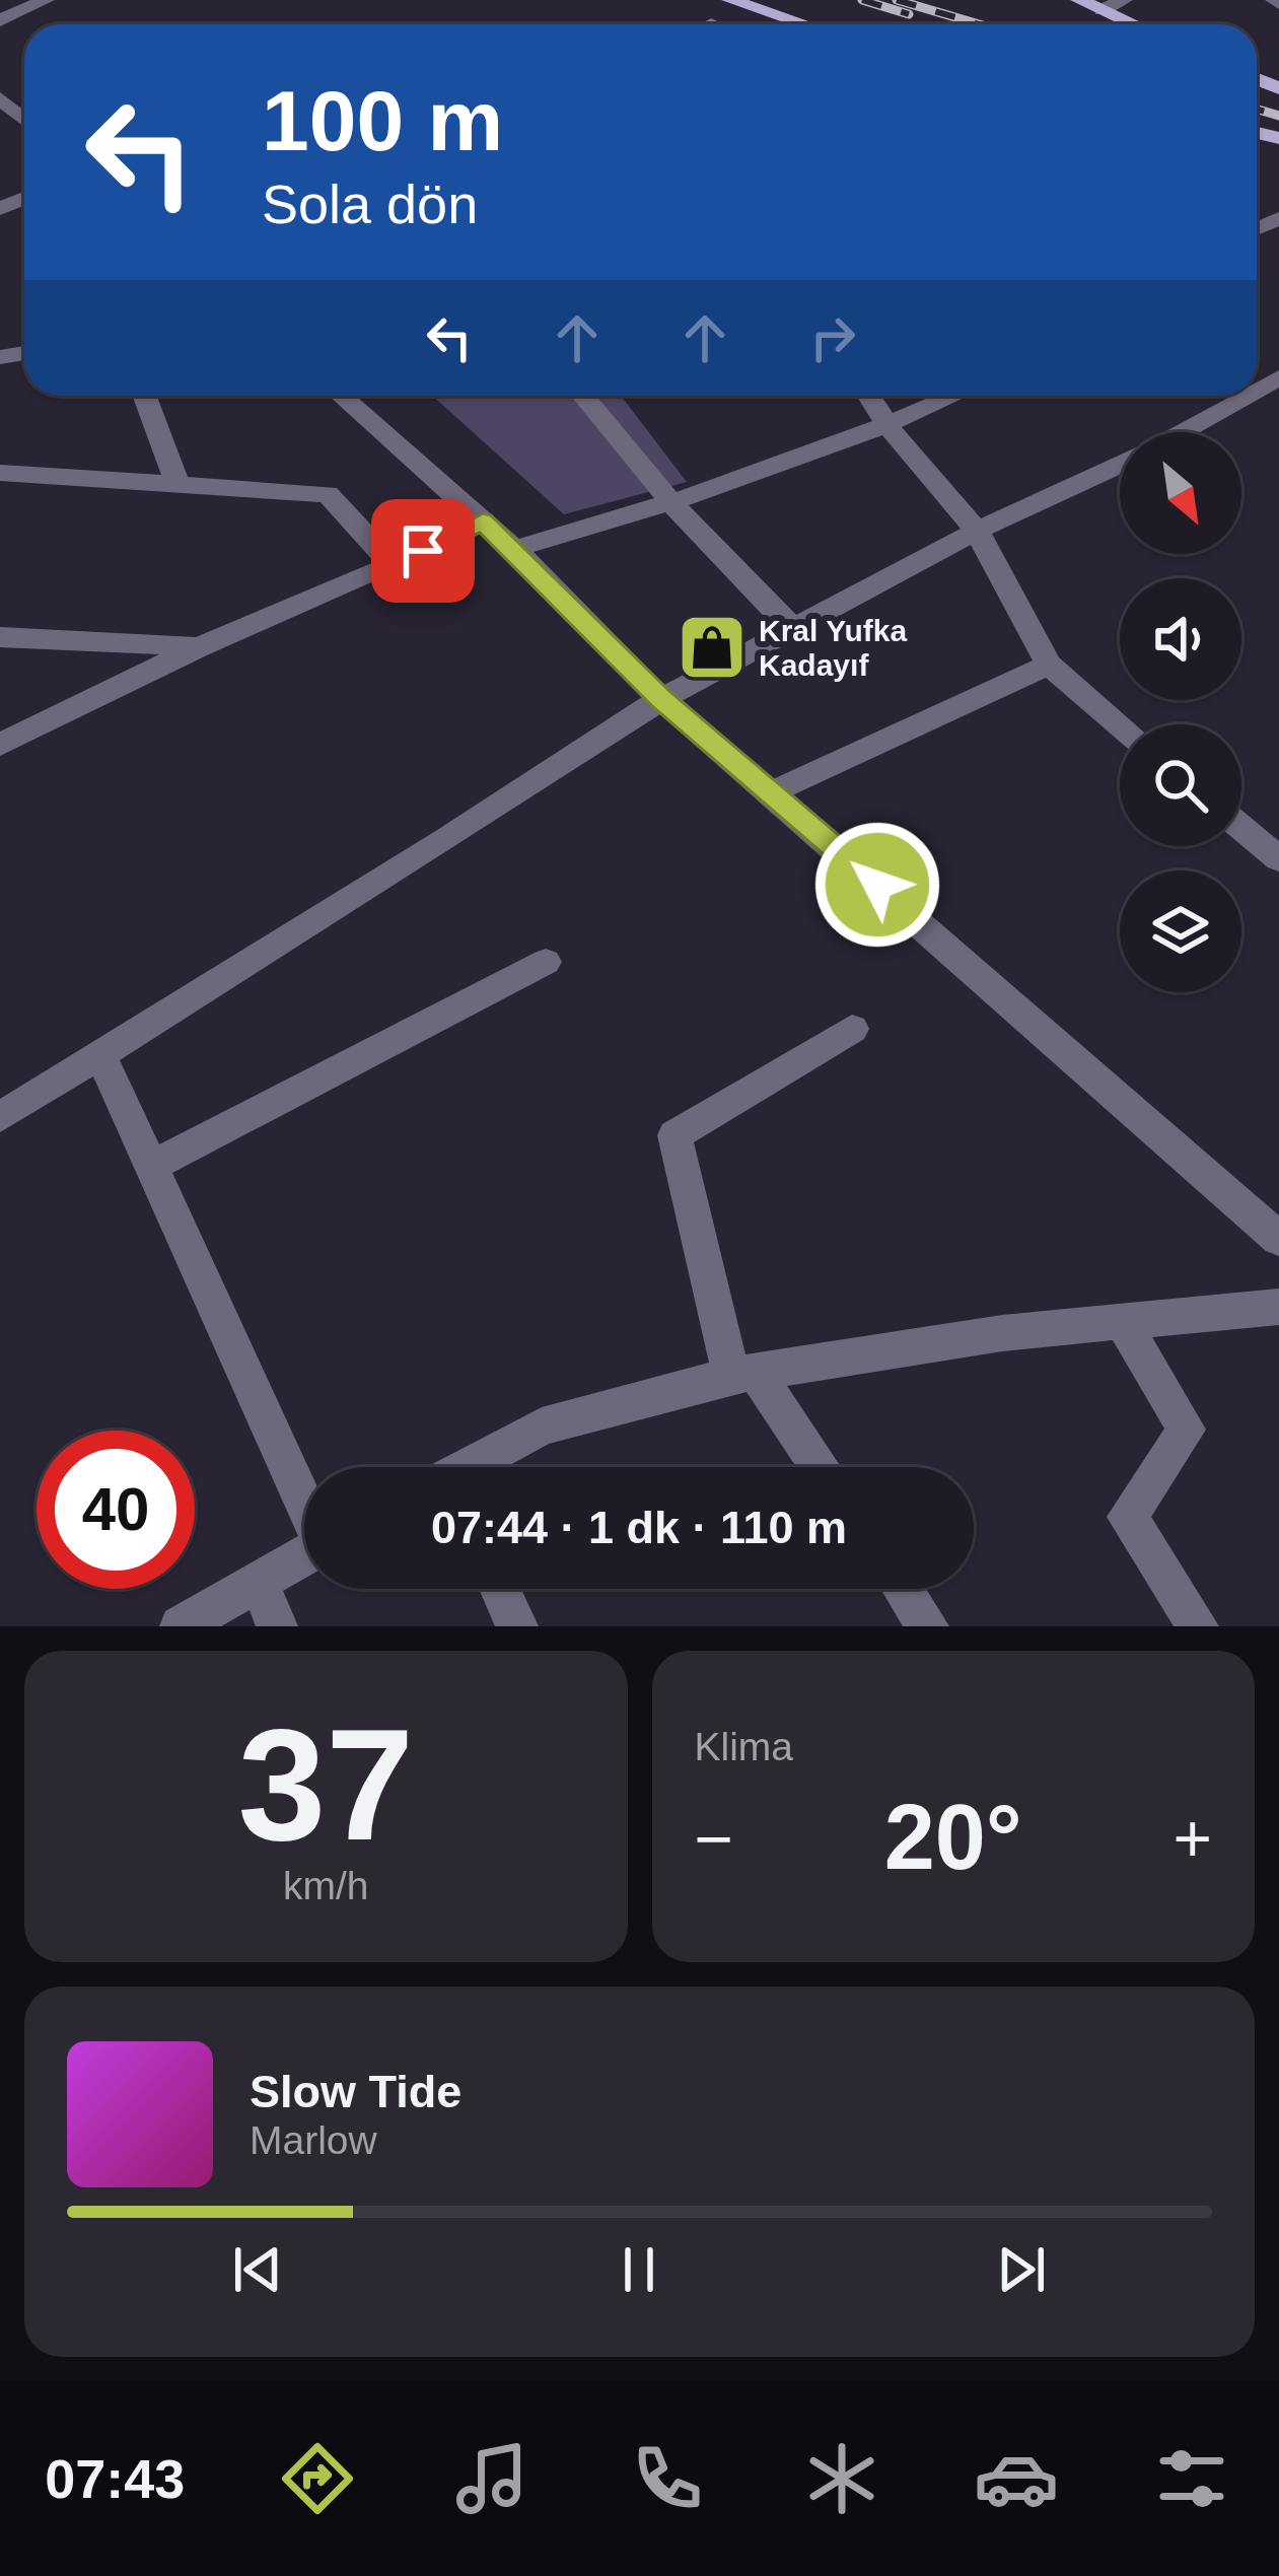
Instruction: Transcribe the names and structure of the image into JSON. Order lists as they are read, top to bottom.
{
  "places": {
    "shop": ["Kral Yufka Kadayıf"]
  },
  "north": "bottom right",
  "page": {
    "turn": ["100 m", "Sola dön"],
    "limit": "40",
    "trip": "07:44 · 1 dk · 110 m",
    "tile": [
      ["37", "km/h"],
      "Klima"
    ],
    "heat": ["−", "20°", "+"],
    "song": ["Slow Tide", "Marlow"],
    "tabs": "07:43"
  }
}
